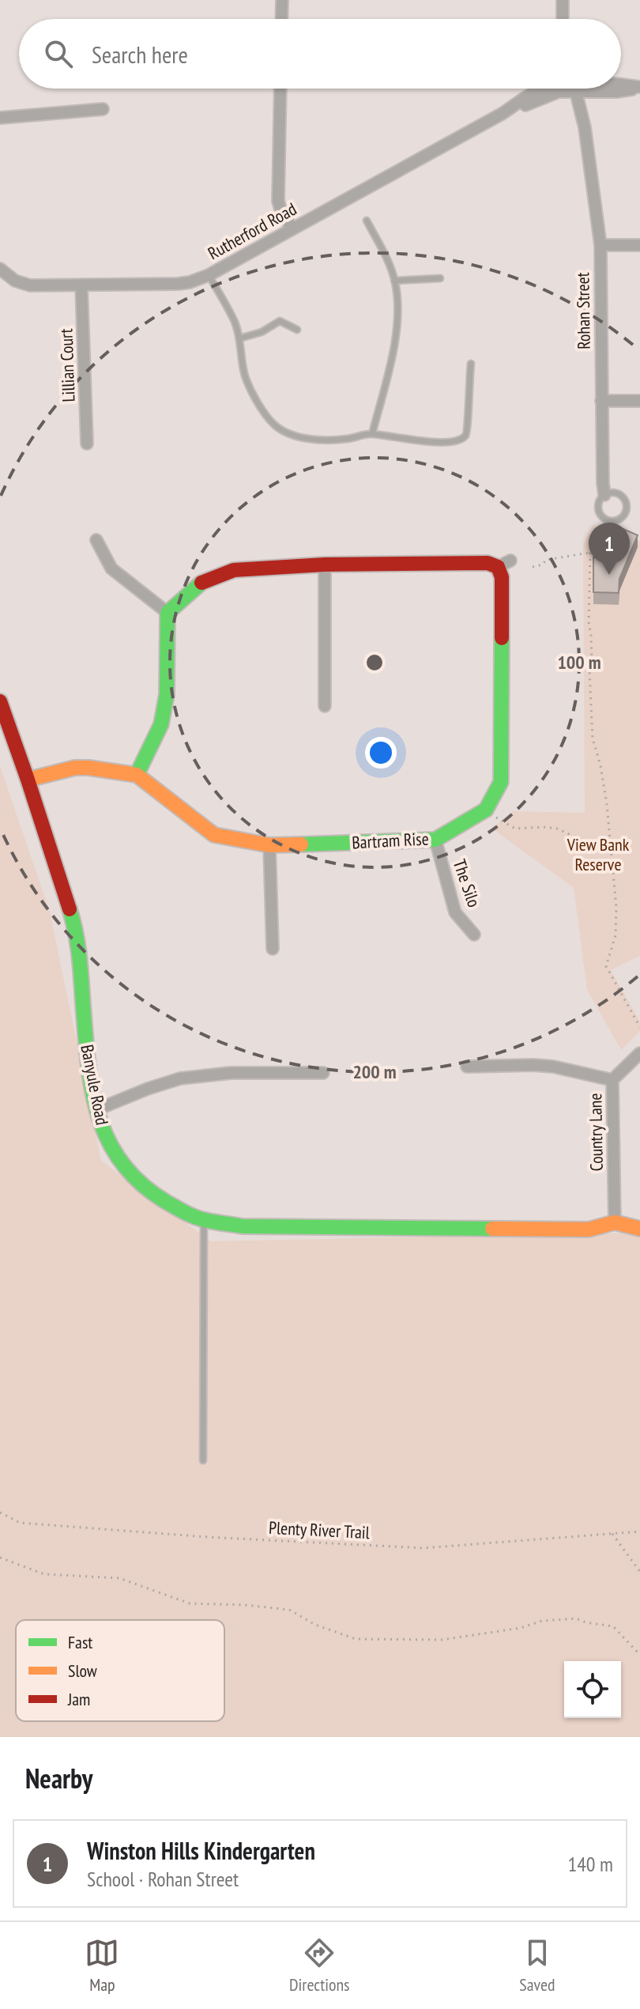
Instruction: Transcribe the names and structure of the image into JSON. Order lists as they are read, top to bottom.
{
  "streets": {
    "street": [
      "Rutherford Road",
      "Rohan Street",
      "Lillian Court",
      "Bartram Rise",
      "The Silo",
      "Banyule Road",
      "Country Lane"
    ],
    "path": ["Plenty River Trail"]
  },
  "crossings": [
    ["Rutherford Road", "Lillian Court"],
    ["Bartram Rise", "The Silo"],
    ["Banyule Road", "Country Lane"]
  ],
  "parks": ["View Bank Reserve"],
  "legend": ["Fast", "Slow", "Jam"],
  "page": {
    "search": "Search here",
    "pins": "1",
    "heading": "Nearby",
    "list": [
      {
        "mark": "1",
        "name": "Winston Hills Kindergarten",
        "note": "School · Rohan Street",
        "value": "140 m"
      }
    ],
    "nav": ["Map", "Directions", "Saved"]
  },
  "rings": ["100 m", "200 m"]
}
